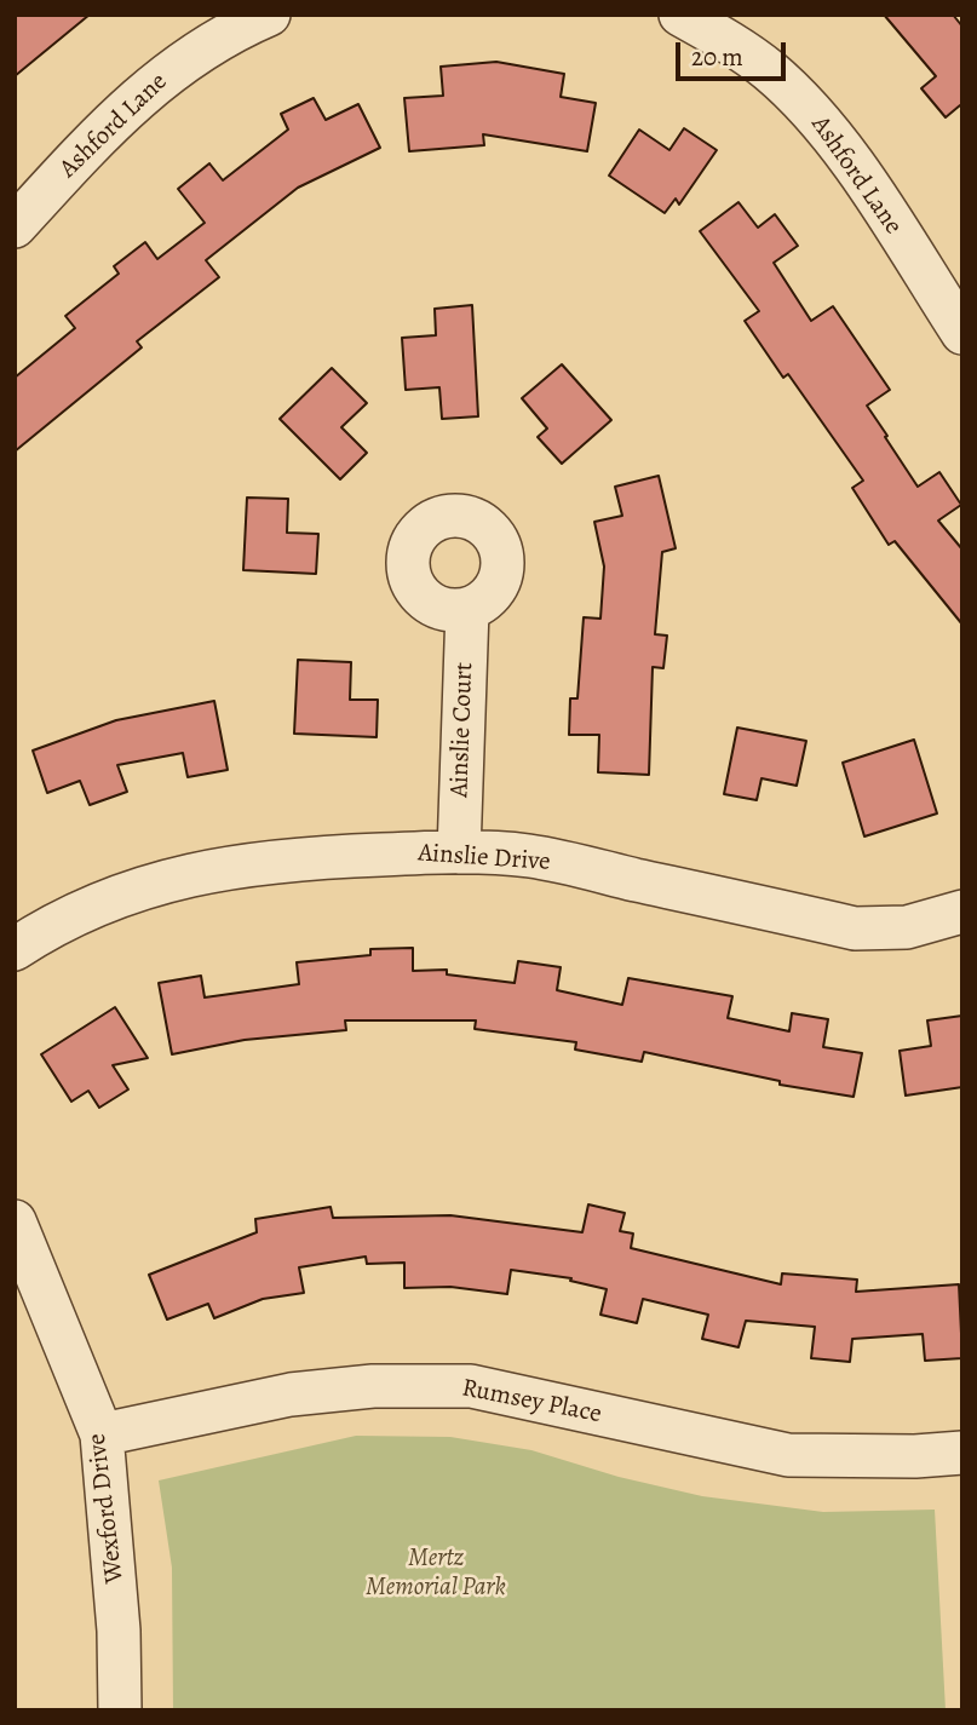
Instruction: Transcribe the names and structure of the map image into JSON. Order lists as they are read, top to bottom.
{
  "streets": {
    "street": [
      "Ashford Lane",
      "Ainslie Court",
      "Ainslie Drive",
      "Rumsey Place",
      "Wexford Drive"
    ]
  },
  "crossings": [
    ["Ainslie Court", "Ainslie Drive"],
    ["Rumsey Place", "Wexford Drive"]
  ],
  "parks": ["Mertz Memorial Park"],
  "scale_bar": "20 m"
}
